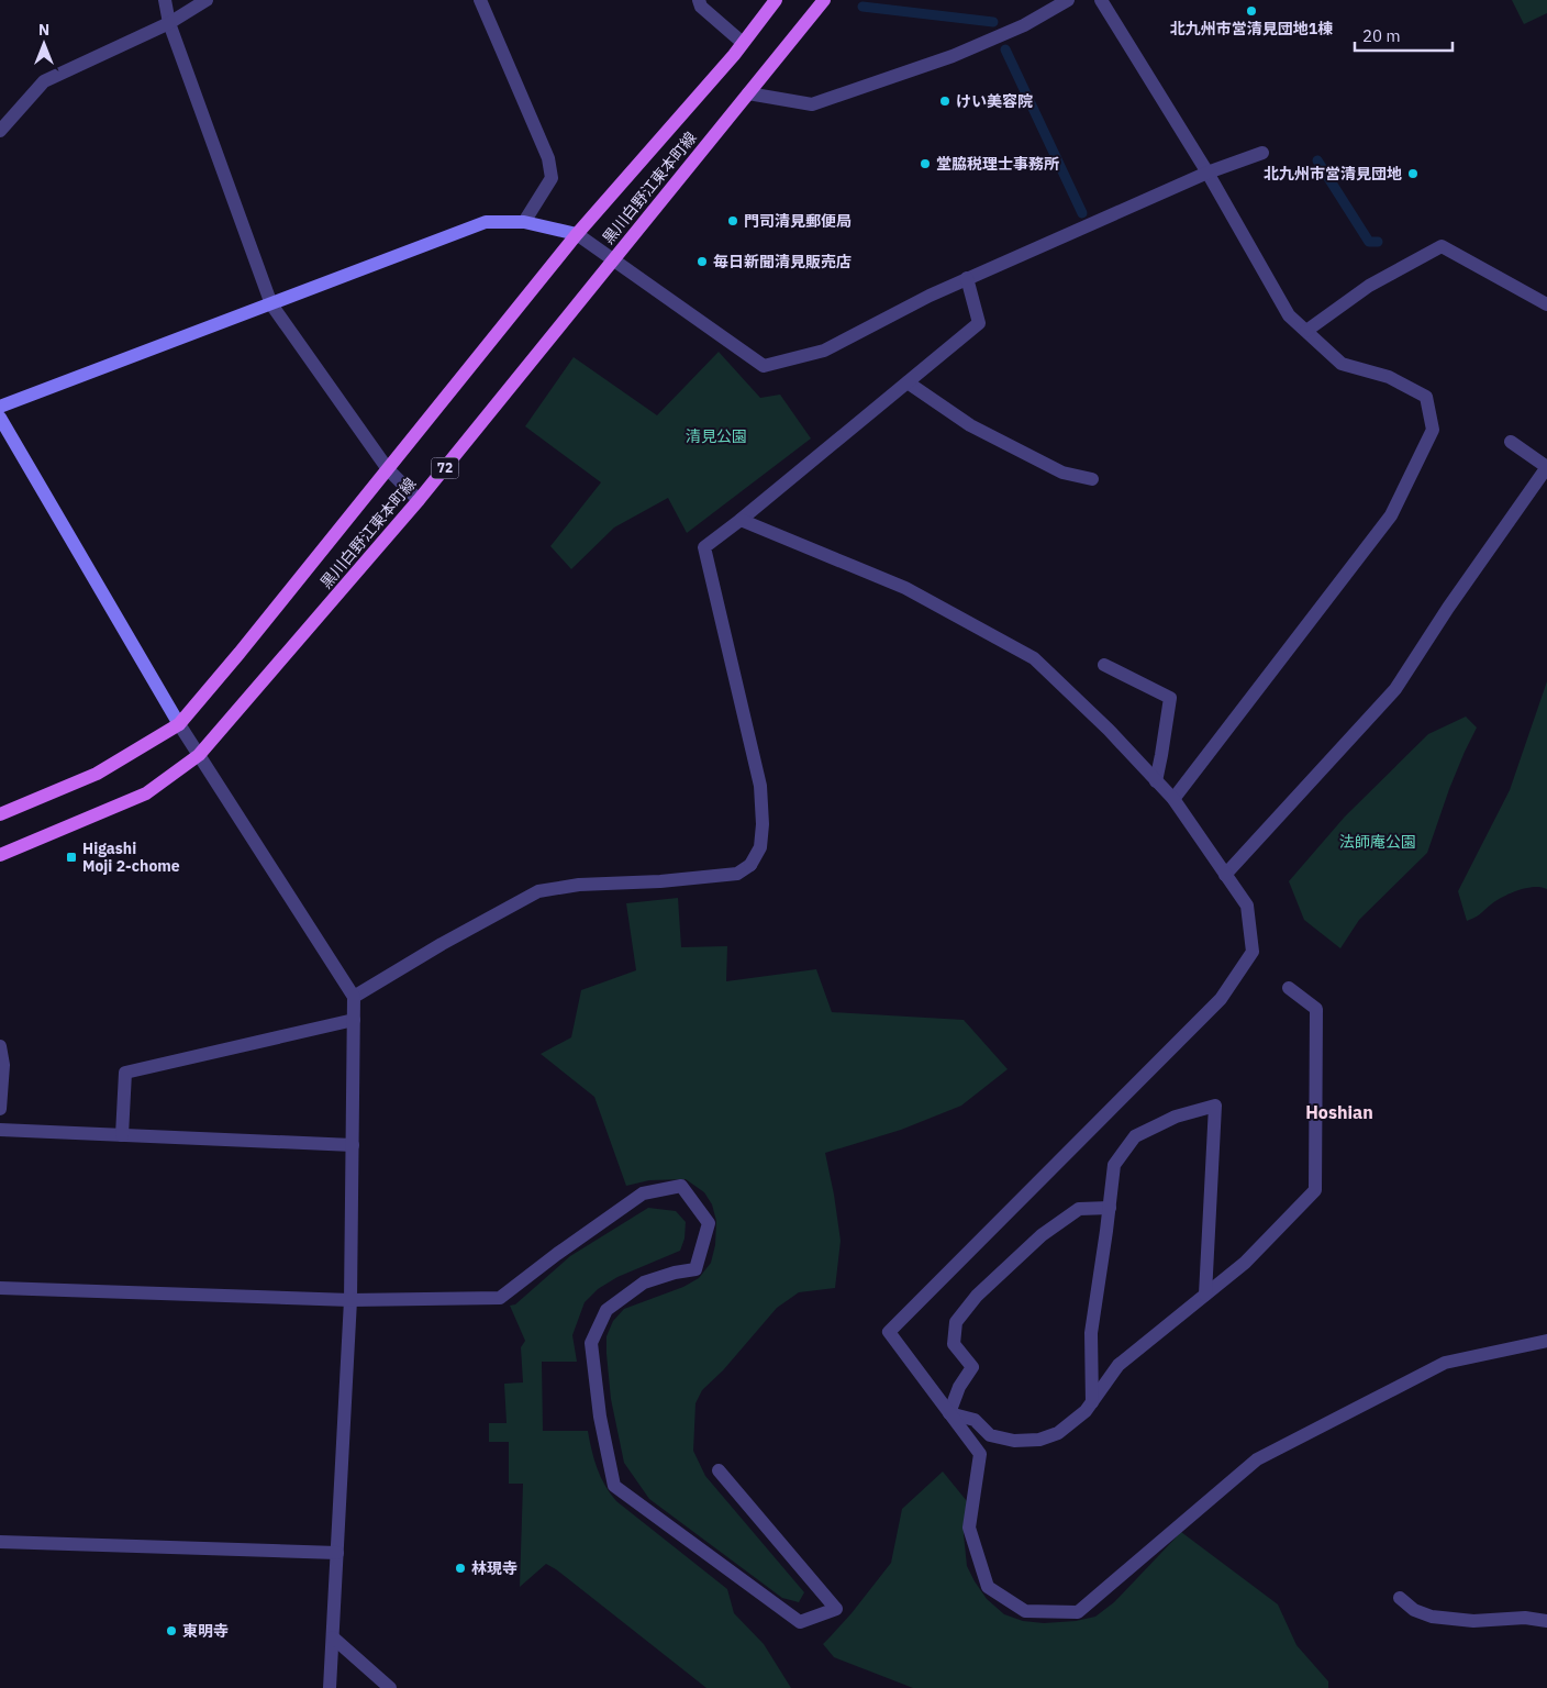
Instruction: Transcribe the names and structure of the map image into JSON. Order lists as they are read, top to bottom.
{
  "streets": {
    "main road": ["黒川白野江東本町線", "72"]
  },
  "districts": ["Hoshian"],
  "parks": ["清見公園", "法師庵公園"],
  "places": {
    "other": [
      "北九州市営清見団地1棟",
      "けい美容院",
      "堂脇税理士事務所",
      "北九州市営清見団地",
      "門司清見郵便局",
      "毎日新聞清見販売店",
      "林現寺",
      "東明寺"
    ],
    "transit": ["Higashi Moji 2-chome"]
  },
  "scale_bar": "20 m",
  "north": "top"
}
